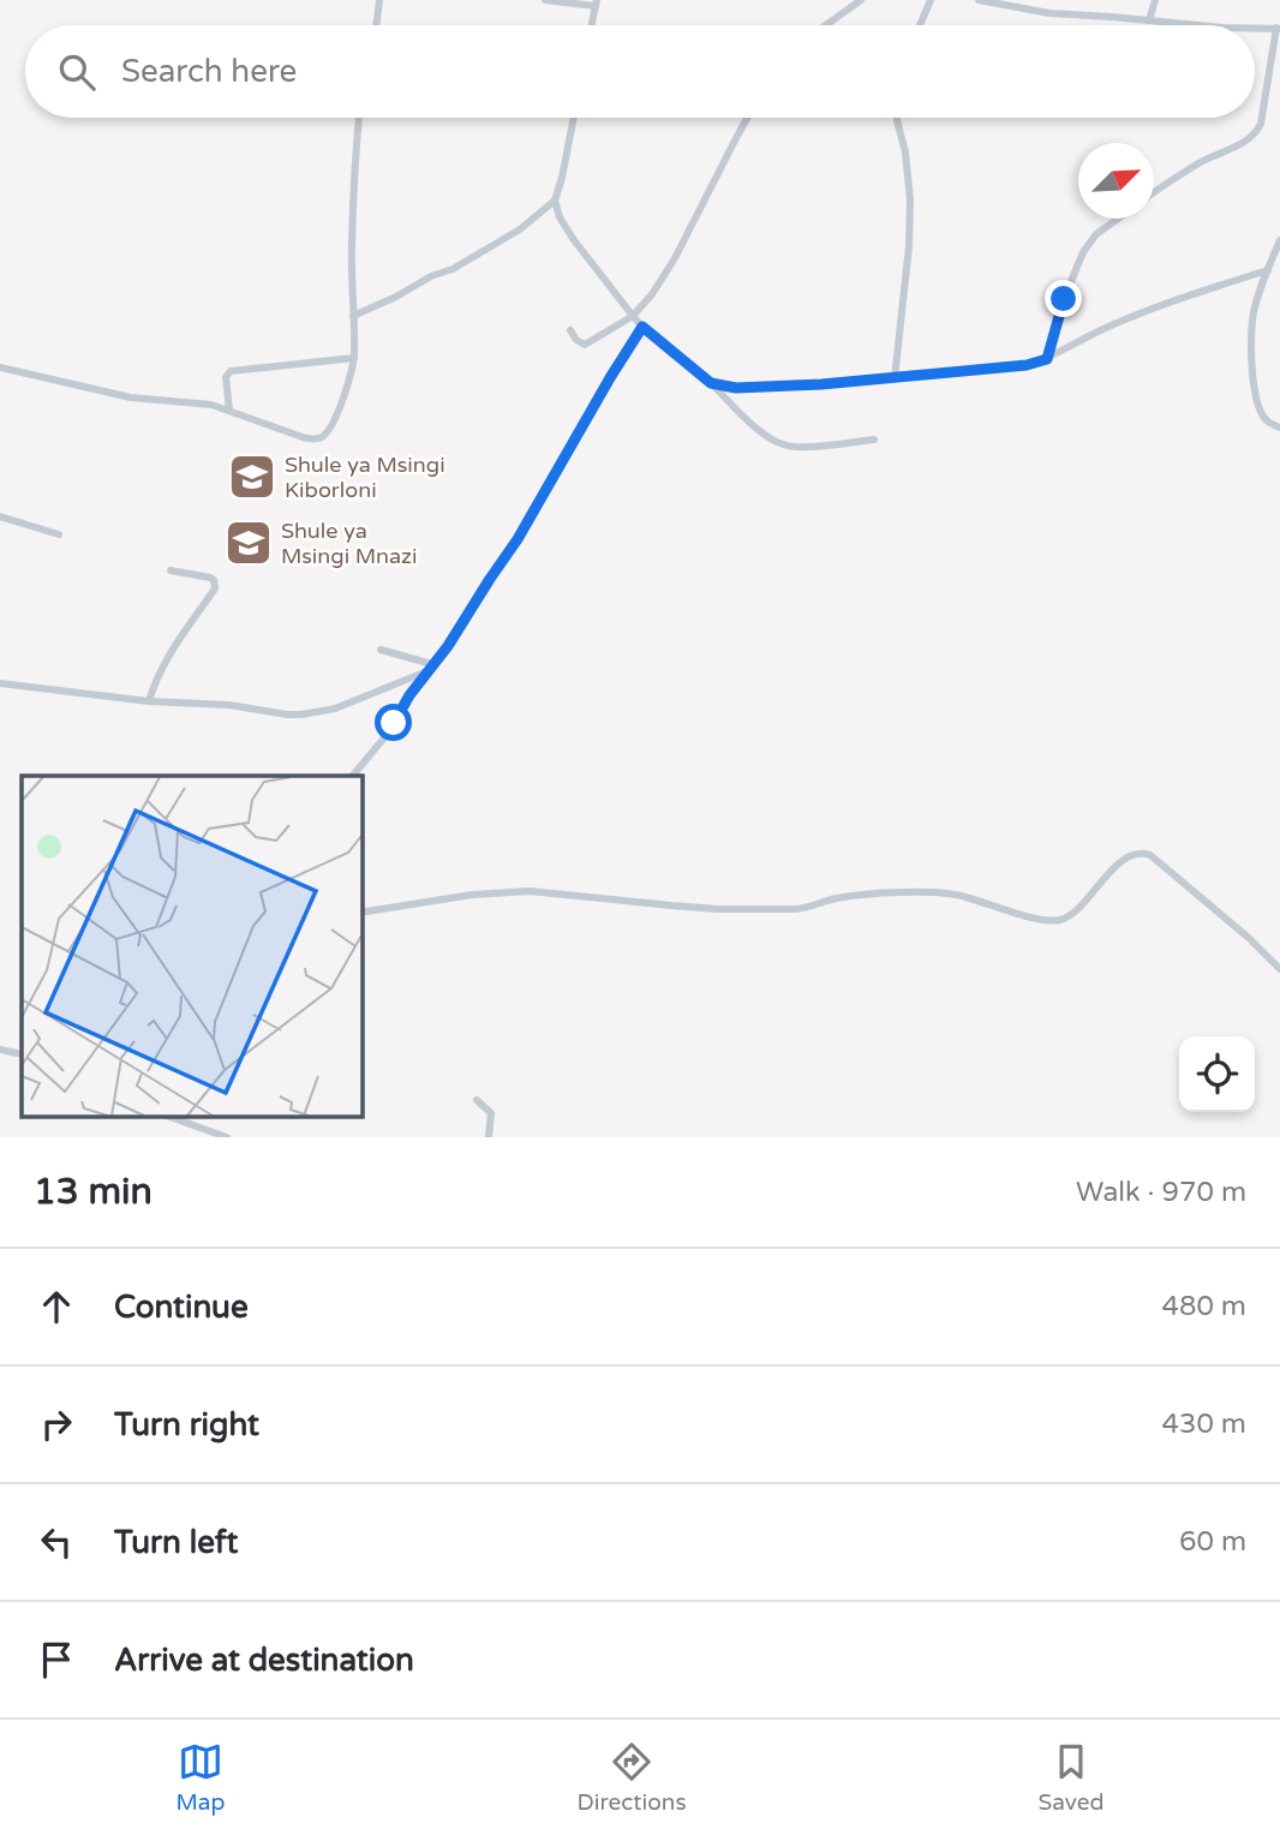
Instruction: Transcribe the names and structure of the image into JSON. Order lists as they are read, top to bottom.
{
  "places": {
    "school or university": ["Shule ya Msingi Kiborloni", "Shule ya Msingi Mnazi"]
  },
  "north": "top right",
  "page": {
    "search": "Search here",
    "heading": ["13 min", "Walk · 970 m"],
    "list": [
      ["Continue", "480 m"],
      ["Turn right", "430 m"],
      ["Turn left", "60 m"],
      "Arrive at destination"
    ],
    "nav": ["Map", "Directions", "Saved"]
  }
}
